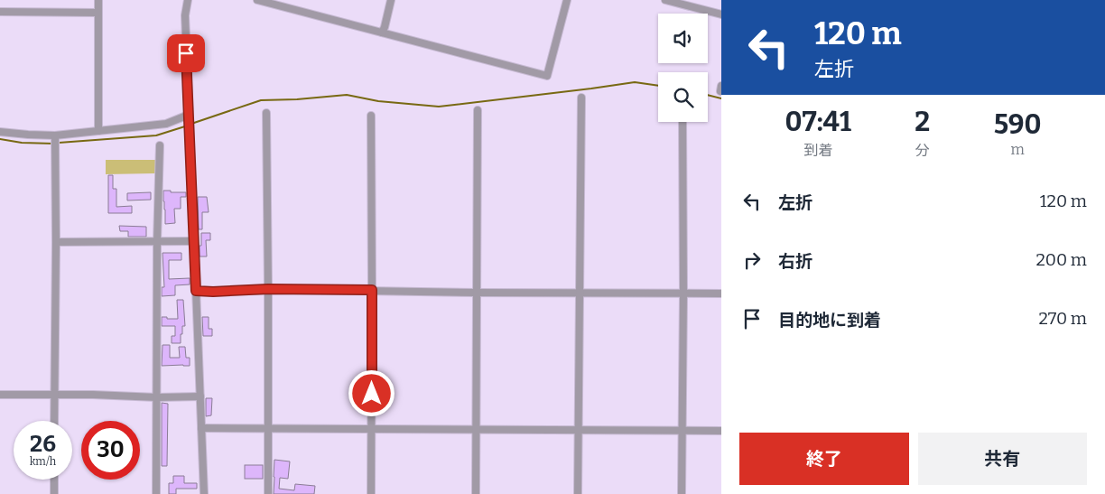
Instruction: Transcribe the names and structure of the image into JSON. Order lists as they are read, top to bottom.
{
  "page": {
    "turn": ["120 m", "左折"],
    "eta": [
      "07:41",
      "到着",
      "2",
      "分",
      "590",
      "m"
    ],
    "list": [
      {
        "name": "左折",
        "value": "120 m"
      },
      {
        "name": "右折",
        "value": "200 m"
      },
      {
        "name": "目的地に到着",
        "value": "270 m"
      }
    ],
    "speed": "26 km/h",
    "limit": "30",
    "buttons": ["終了", "共有"]
  }
}
